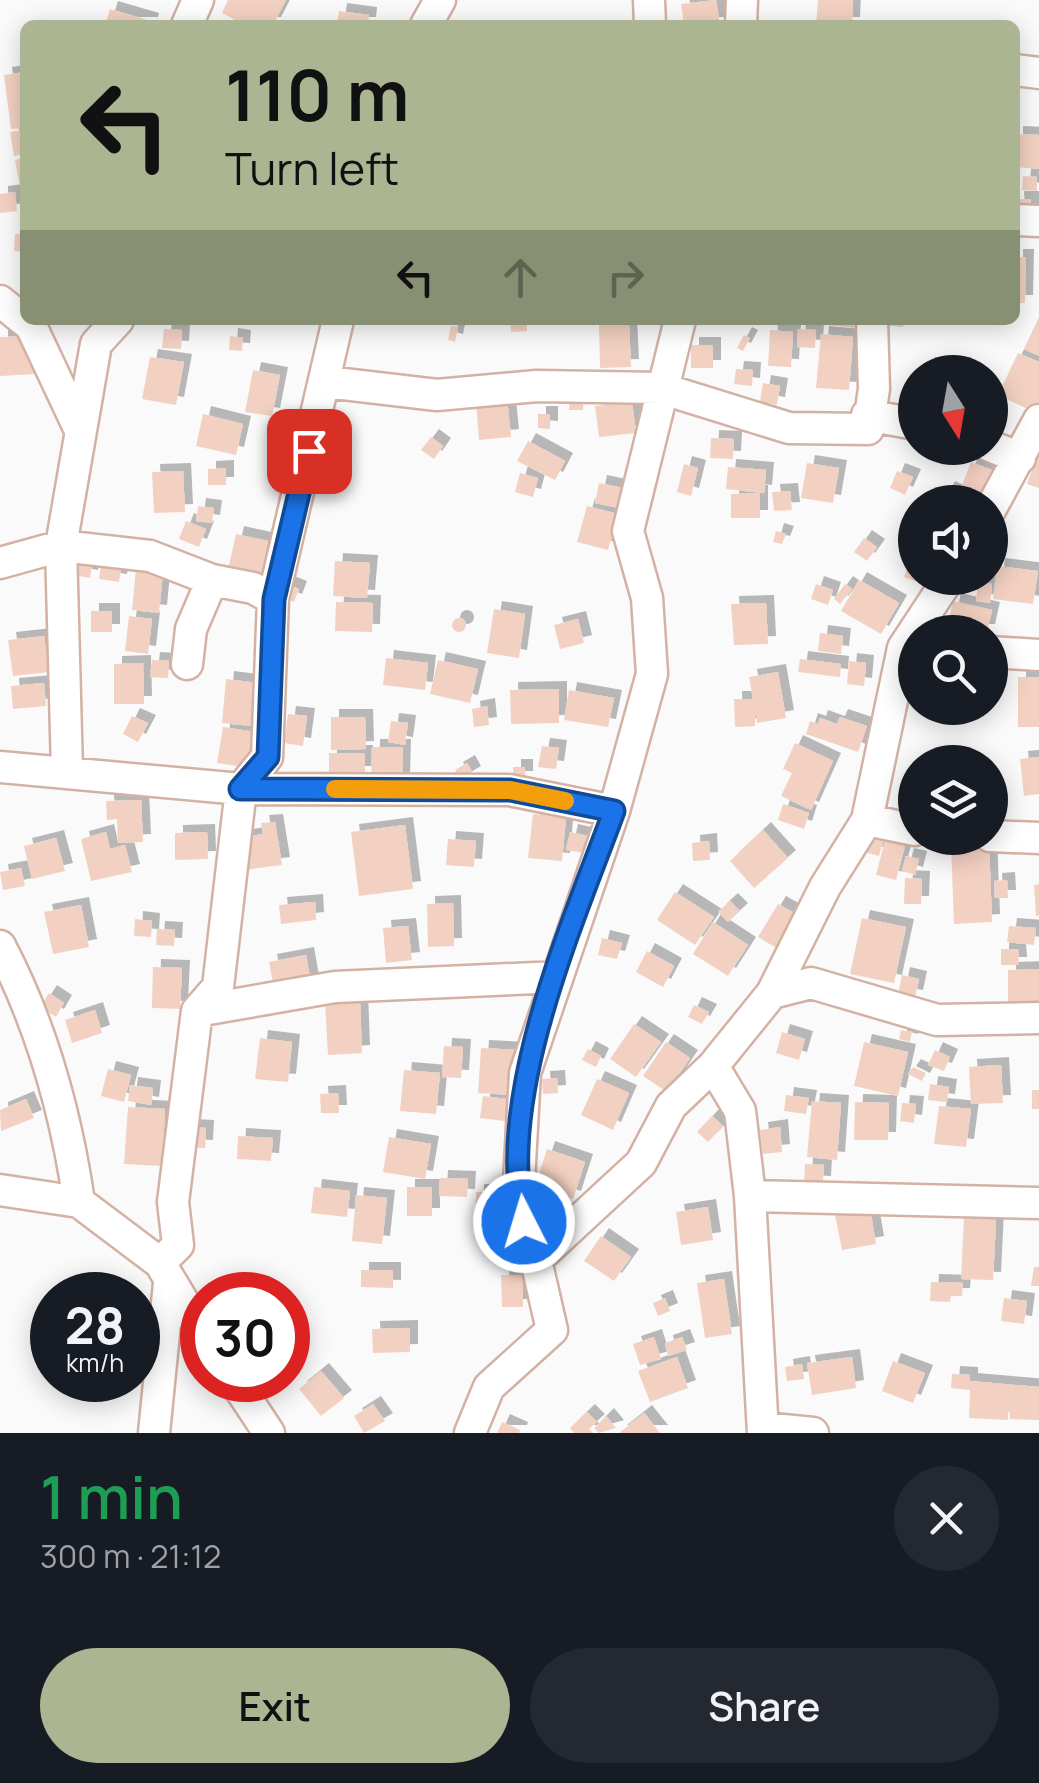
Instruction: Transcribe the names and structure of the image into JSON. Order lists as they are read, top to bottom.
{
  "north": "bottom",
  "page": {
    "turn": ["110 m", "Turn left"],
    "speed": "28 km/h",
    "limit": "30",
    "heading": ["1 min", "300 m · 21:12"],
    "buttons": ["Exit", "Share"]
  }
}
